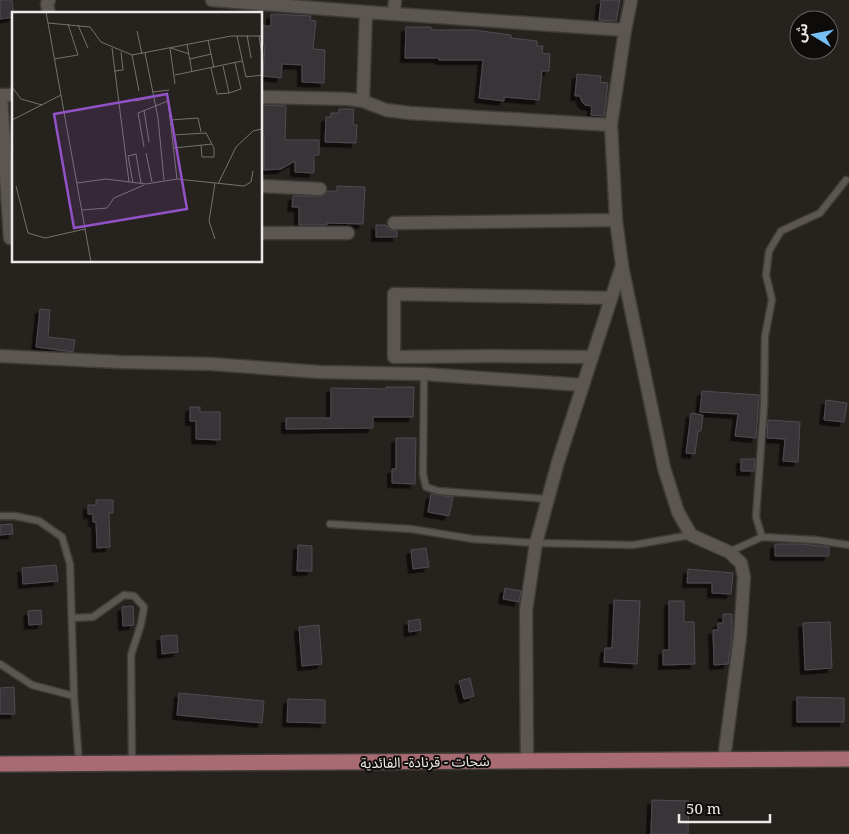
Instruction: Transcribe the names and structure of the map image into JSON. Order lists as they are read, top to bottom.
{
  "streets": {
    "main road": ["شحات - قرنادة- الفائدية"]
  },
  "scale_bar": "50 m",
  "north": "left"
}
